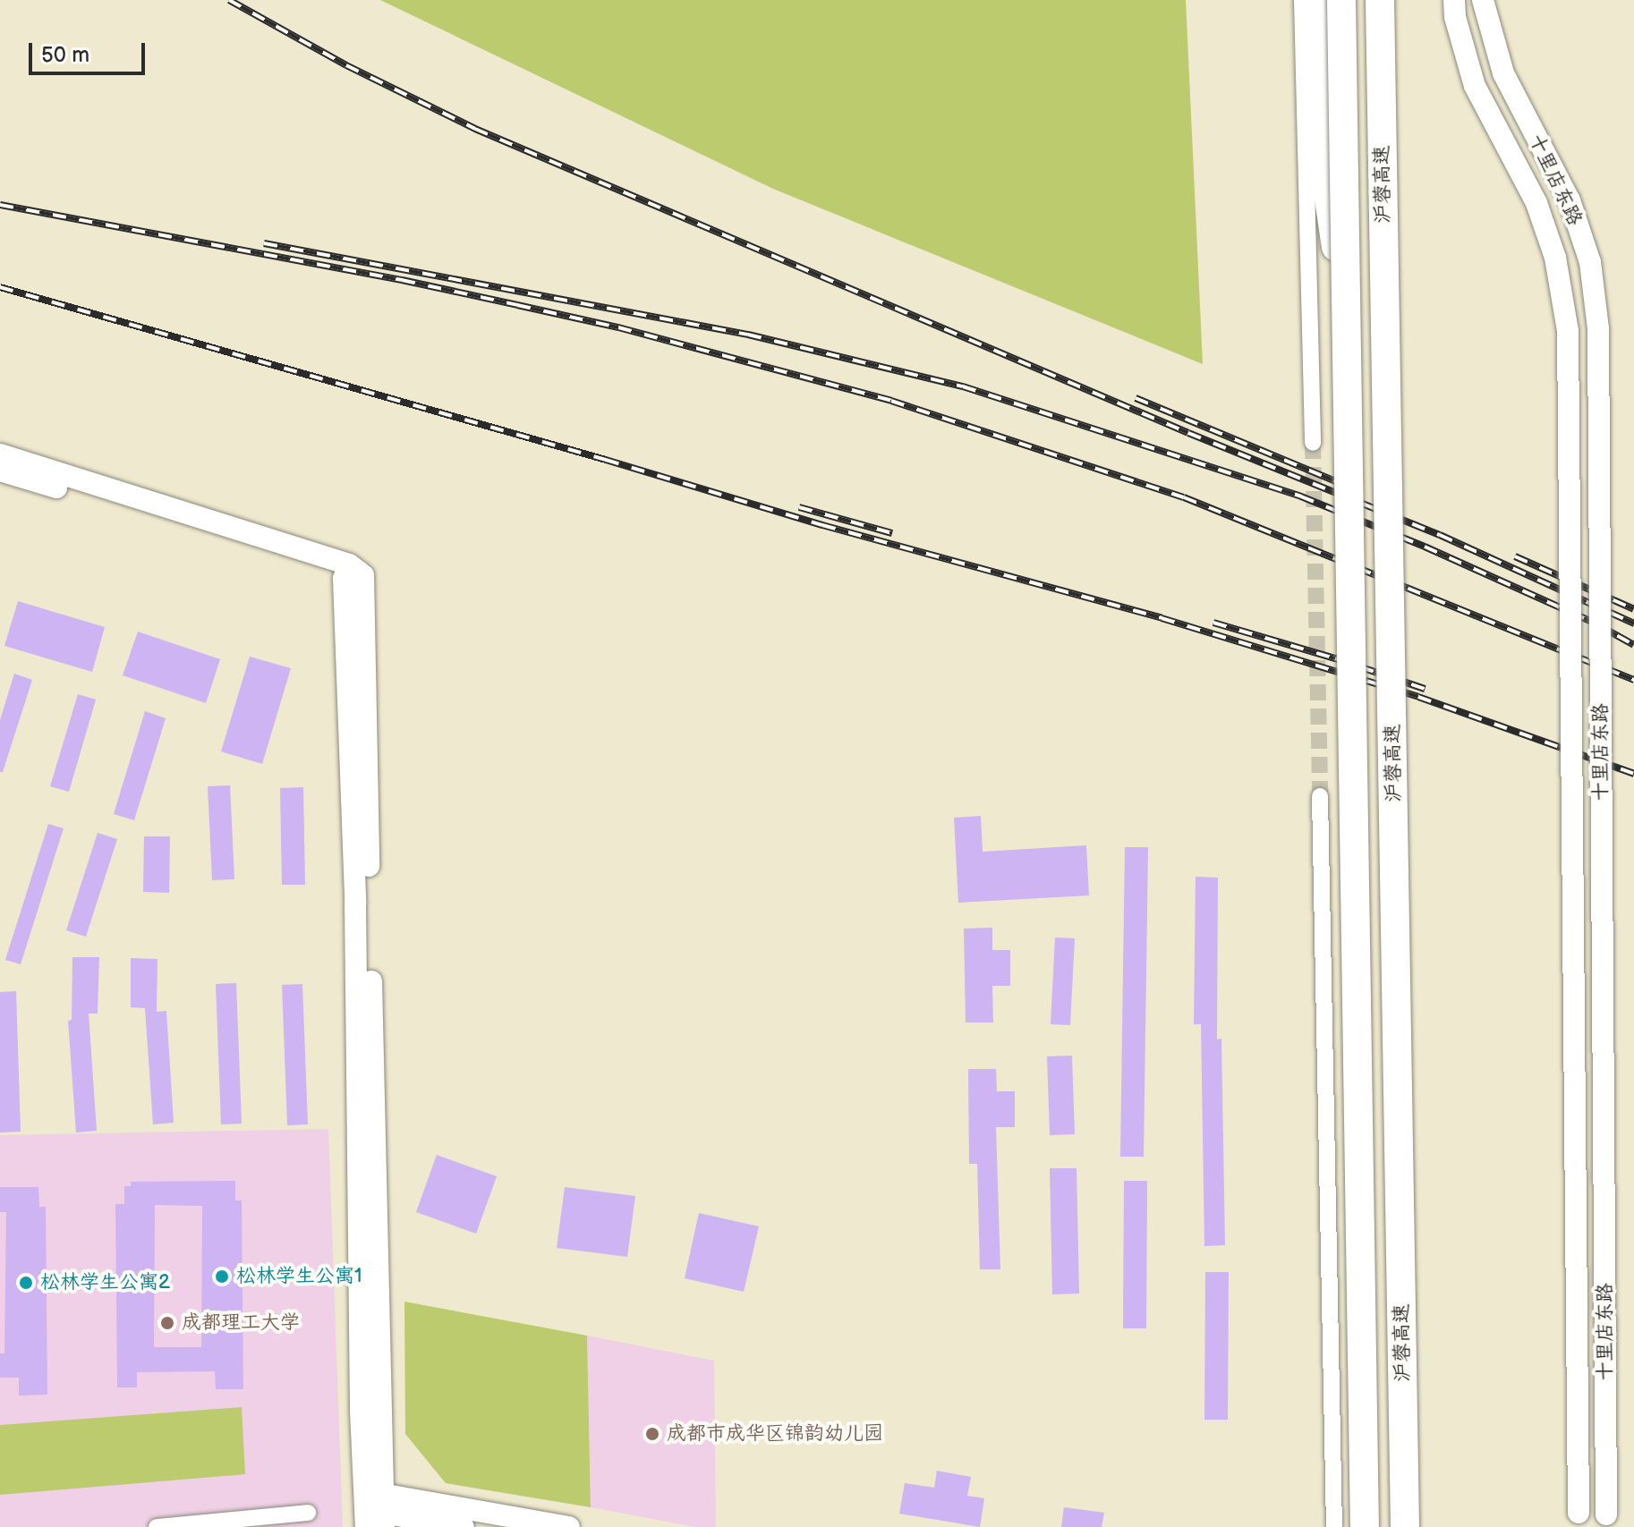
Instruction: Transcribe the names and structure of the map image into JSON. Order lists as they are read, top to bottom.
{
  "streets": {
    "highway": ["沪蓉高速"],
    "street": ["十里店东路"]
  },
  "places": [
    "松林学生公寓1",
    "松林学生公寓2",
    "成都理工大学",
    "成都市成华区锦韵幼儿园"
  ],
  "scale_bar": "50 m"
}
